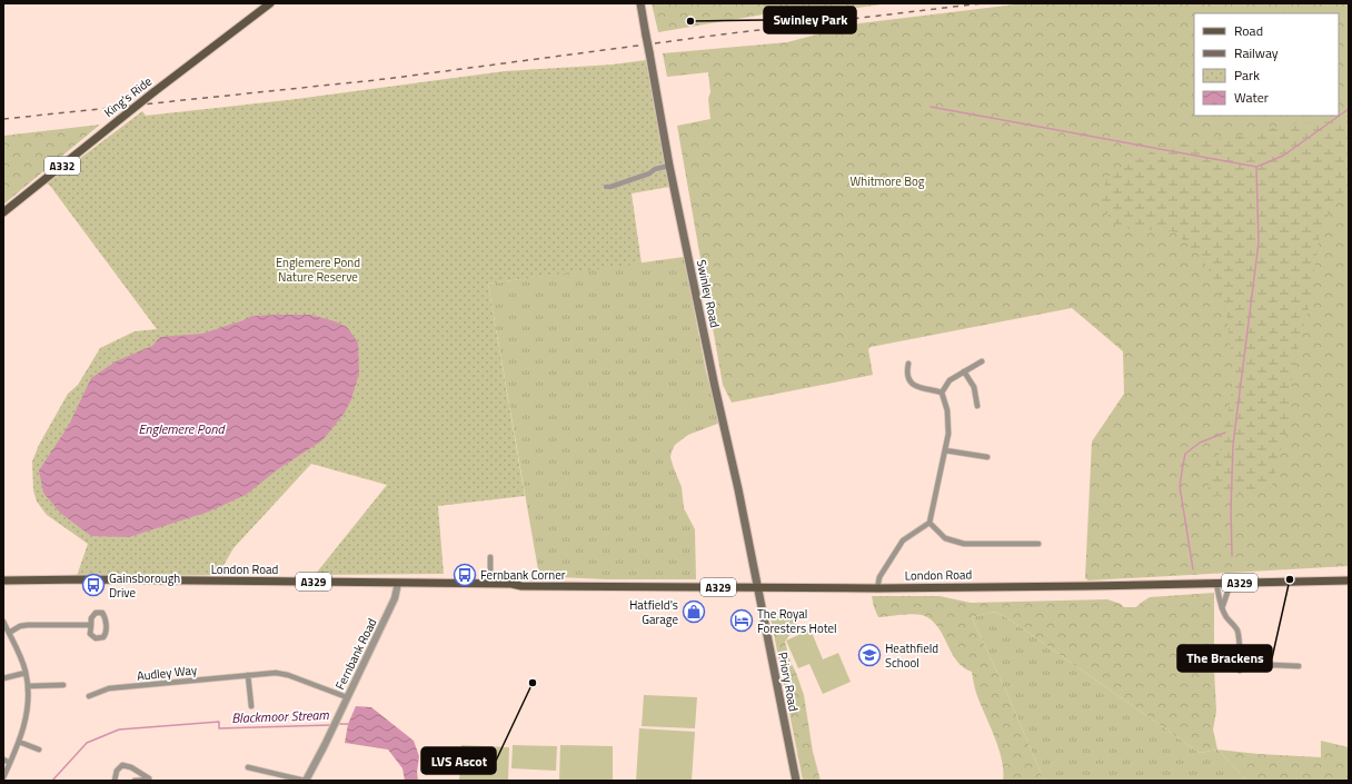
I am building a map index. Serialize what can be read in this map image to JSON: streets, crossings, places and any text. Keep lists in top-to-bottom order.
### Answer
{
  "streets": {
    "main road": [
      "King's Ride",
      "A332",
      "Swinley Road",
      "London Road",
      "A329",
      "Priory Road"
    ],
    "street": ["Fernbank Road", "Audley Way"]
  },
  "crossings": [
    ["Swinley Road", "London Road"],
    ["Swinley Road", "Priory Road"],
    ["London Road", "Fernbank Road"],
    ["London Road", "Priory Road"],
    ["Fernbank Road", "Audley Way"]
  ],
  "water": ["Englemere Pond", "Blackmoor Stream"],
  "parks": ["Whitmore Bog", "Englemere Pond Nature Reserve"],
  "places": {
    "other": ["Swinley Park", "The Brackens", "LVS Ascot"],
    "bus stop": ["Fernbank Corner", "Gainsborough Drive"],
    "shop": ["Hatfield's Garage"],
    "hotel": ["The Royal Foresters Hotel"],
    "school or university": ["Heathfield School"]
  },
  "legend": [
    "Road",
    "Railway",
    "Park",
    "Water"
  ]
}
